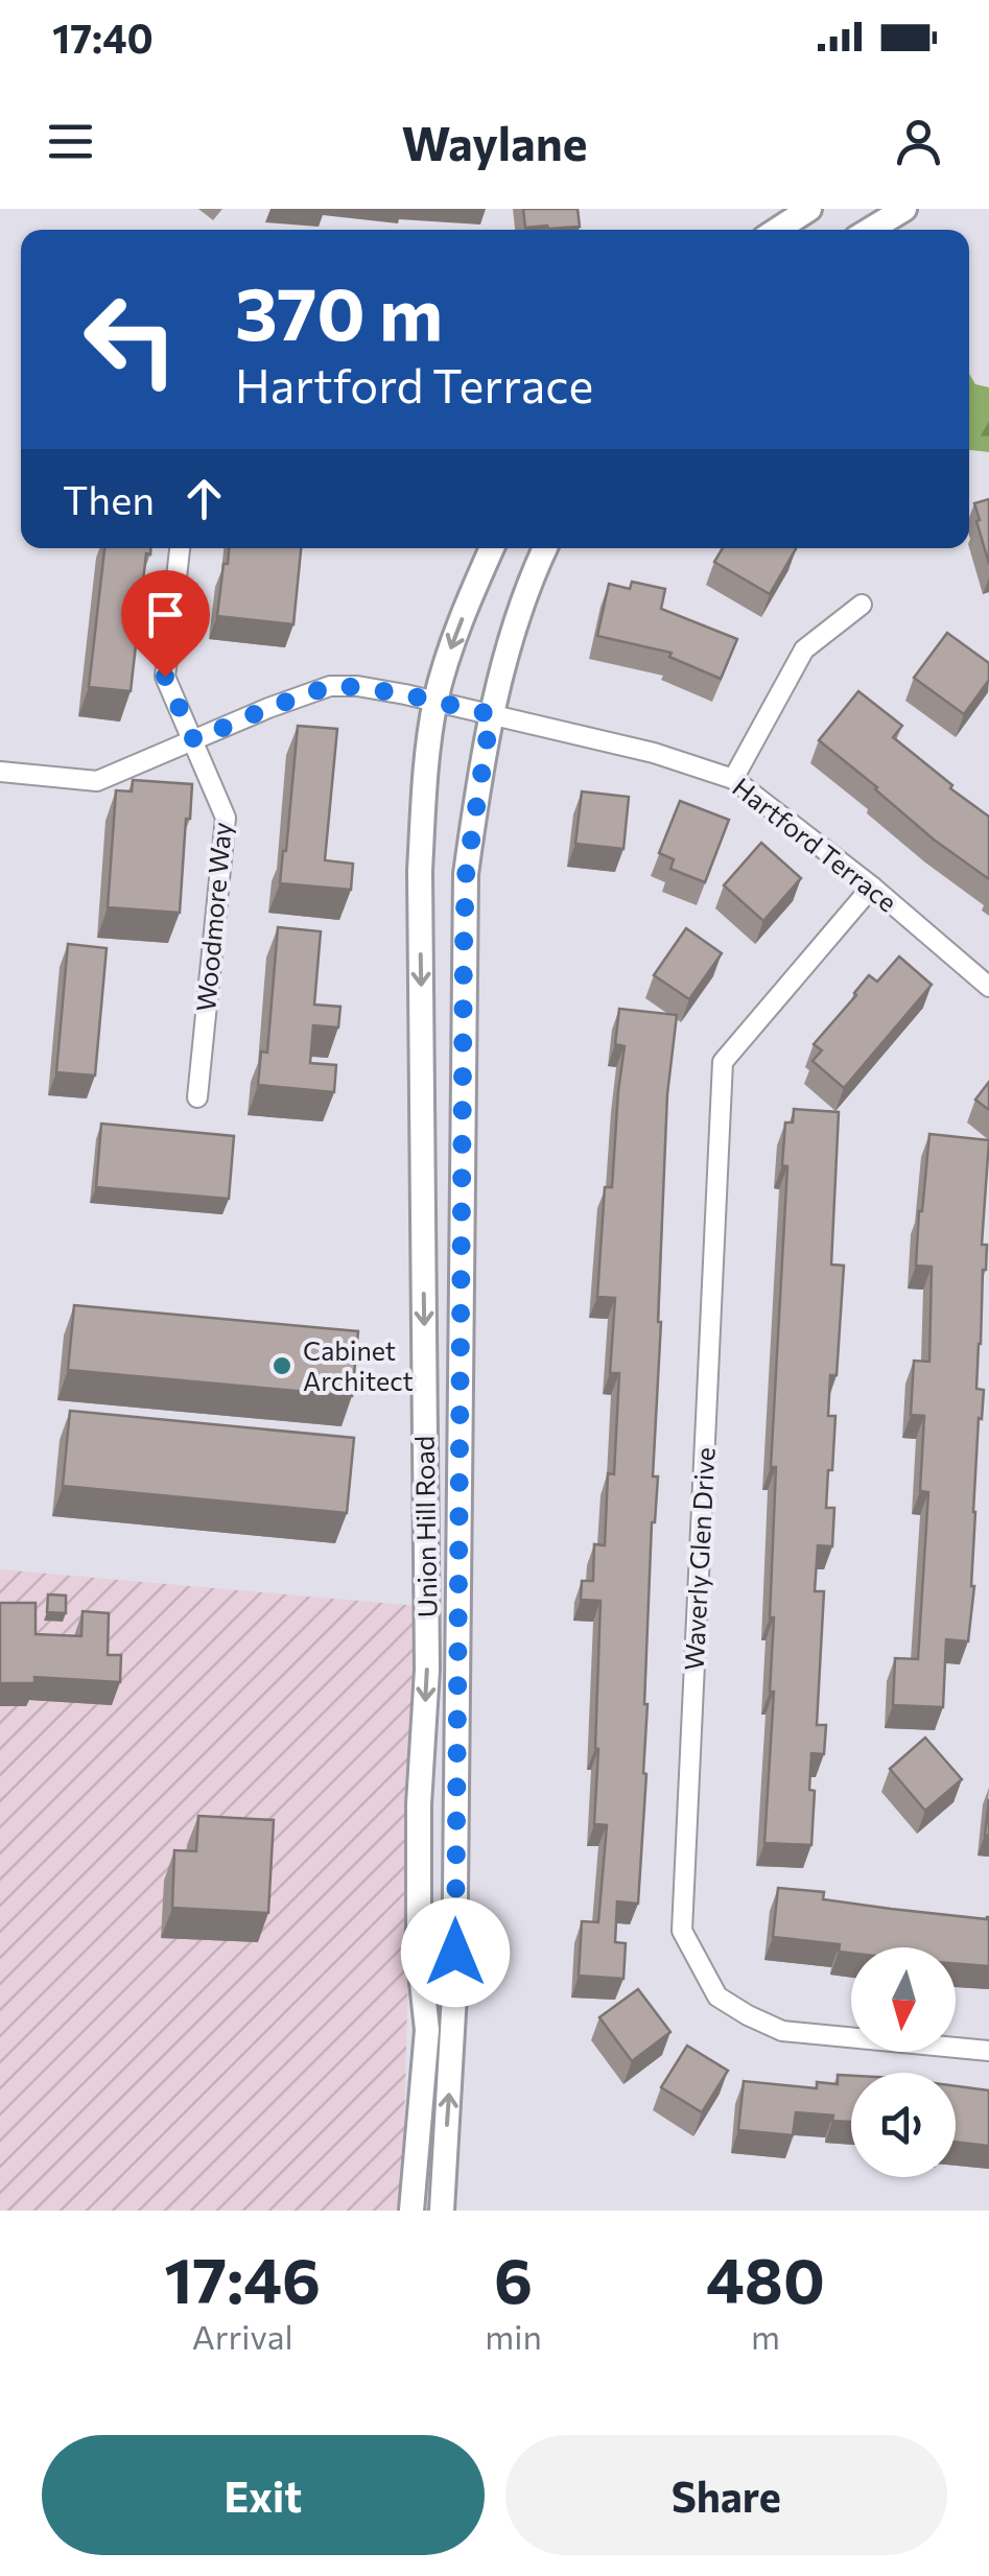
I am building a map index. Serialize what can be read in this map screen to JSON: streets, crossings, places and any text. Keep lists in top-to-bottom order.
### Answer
{
  "streets": {
    "street": [
      "Hartford Terrace",
      "Woodmore Way",
      "Union Hill Road",
      "Waverly Glen Drive"
    ]
  },
  "crossings": [
    ["Hartford Terrace", "Woodmore Way"],
    ["Hartford Terrace", "Union Hill Road"],
    ["Hartford Terrace", "Waverly Glen Drive"]
  ],
  "places": ["Cabinet Architect"],
  "north": "bottom",
  "page": {
    "status": "17:40",
    "header": "Waylane",
    "turn": ["370 m", "Hartford Terrace"],
    "then": "Then",
    "eta": [
      "17:46",
      "Arrival",
      "6",
      "min",
      "480",
      "m"
    ],
    "buttons": ["Exit", "Share"]
  }
}
